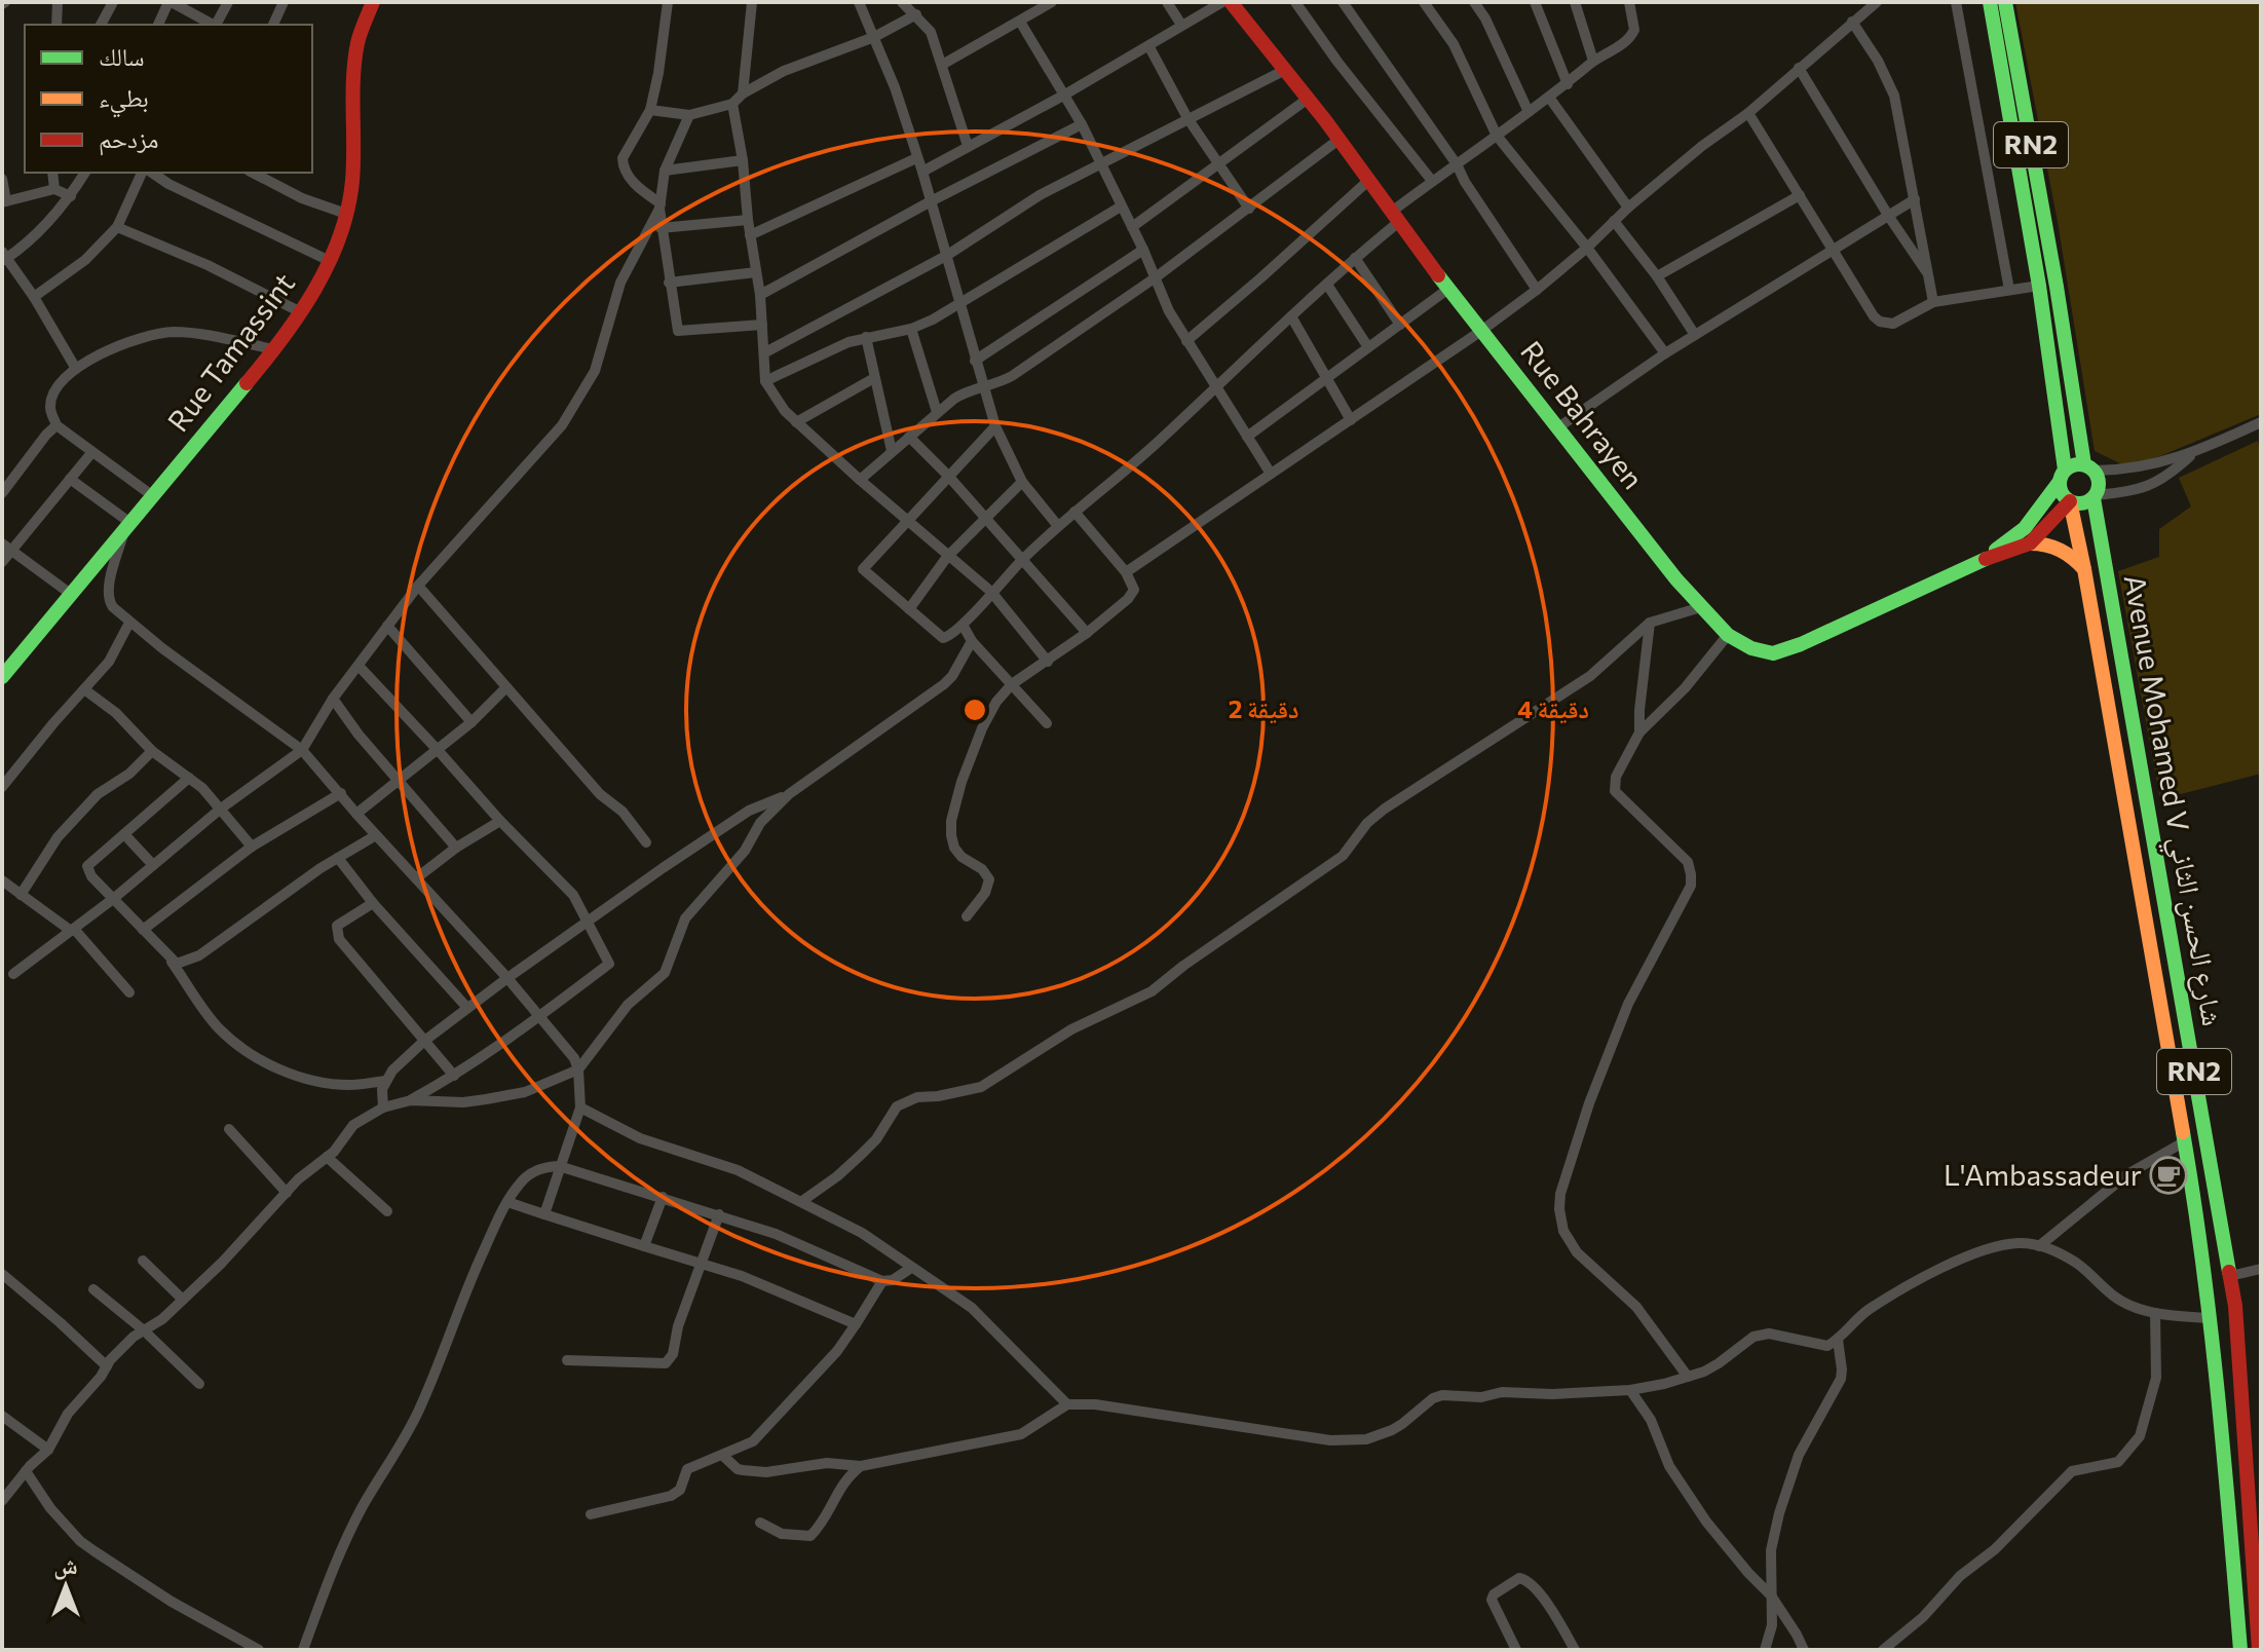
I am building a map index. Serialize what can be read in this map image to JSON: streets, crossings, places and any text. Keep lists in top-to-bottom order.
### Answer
{
  "streets": {
    "main road": [
      "RN2",
      "Rue Tamassint",
      "Rue Bahrayen",
      "Avenue Mohamed V شارع الحسن الثاني"
    ]
  },
  "crossings": [
    ["RN2", "Rue Bahrayen"],
    ["RN2", "Avenue Mohamed V شارع الحسن الثاني"],
    ["Rue Bahrayen", "Avenue Mohamed V شارع الحسن الثاني"]
  ],
  "places": {
    "cafe": ["L'Ambassadeur"]
  },
  "legend": ["سالك", "بطيء", "مزدحم"],
  "north": "top",
  "rings": ["2 دقيقة", "4 دقيقة"]
}
